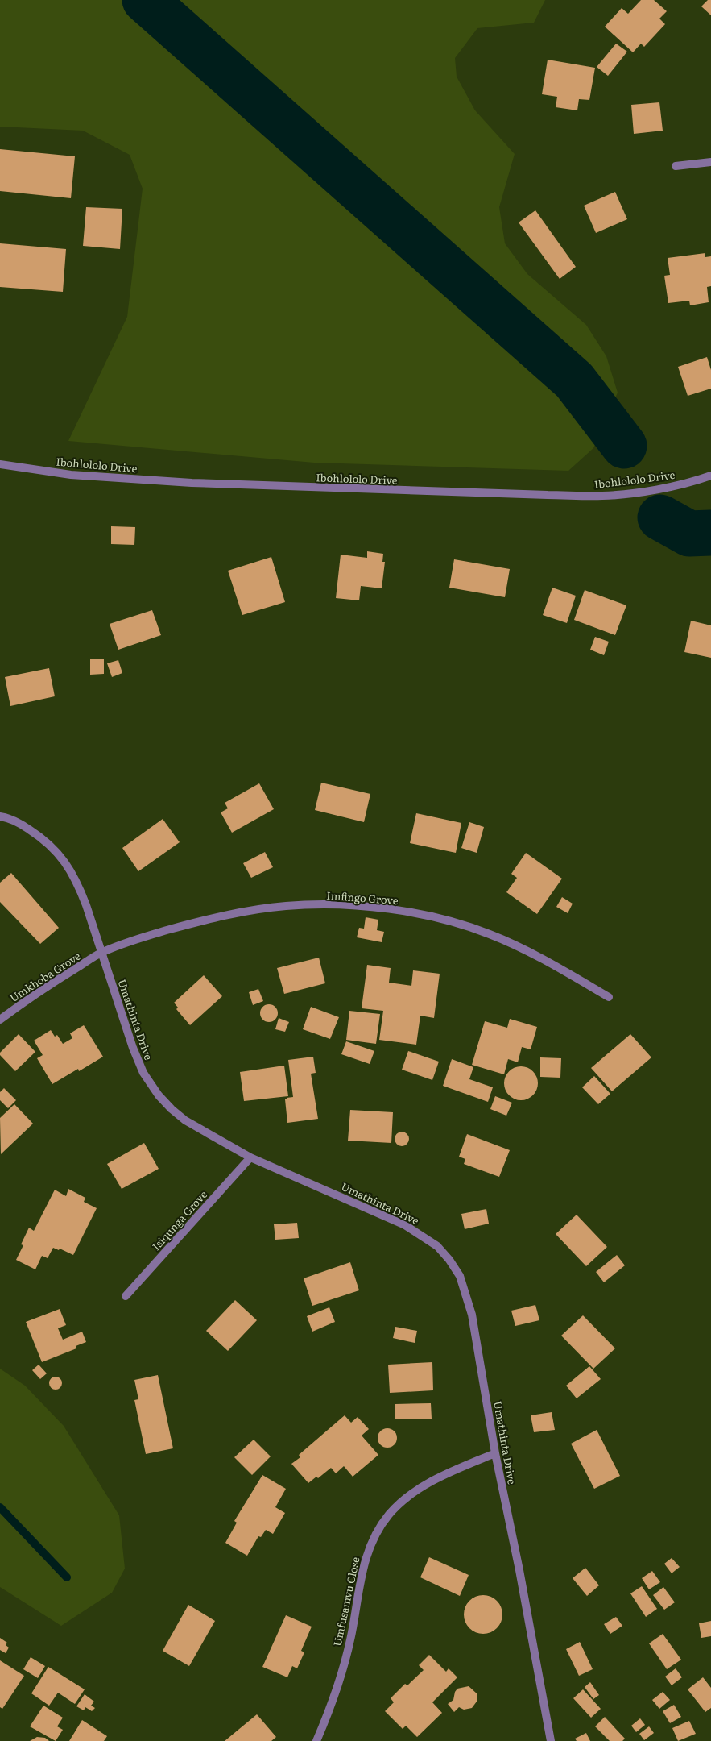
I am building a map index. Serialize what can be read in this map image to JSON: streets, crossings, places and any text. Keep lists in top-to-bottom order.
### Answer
{
  "streets": {
    "street": [
      "Ibohlololo Drive",
      "Imfingo Grove",
      "Umkhoba Grove",
      "Umathinta Drive",
      "Isiqunga Grove",
      "Umfusamvu Close"
    ]
  },
  "crossings": [
    ["Imfingo Grove", "Umkhoba Grove"],
    ["Imfingo Grove", "Umathinta Drive"],
    ["Umkhoba Grove", "Umathinta Drive"],
    ["Umathinta Drive", "Isiqunga Grove"],
    ["Umathinta Drive", "Umfusamvu Close"]
  ]
}
